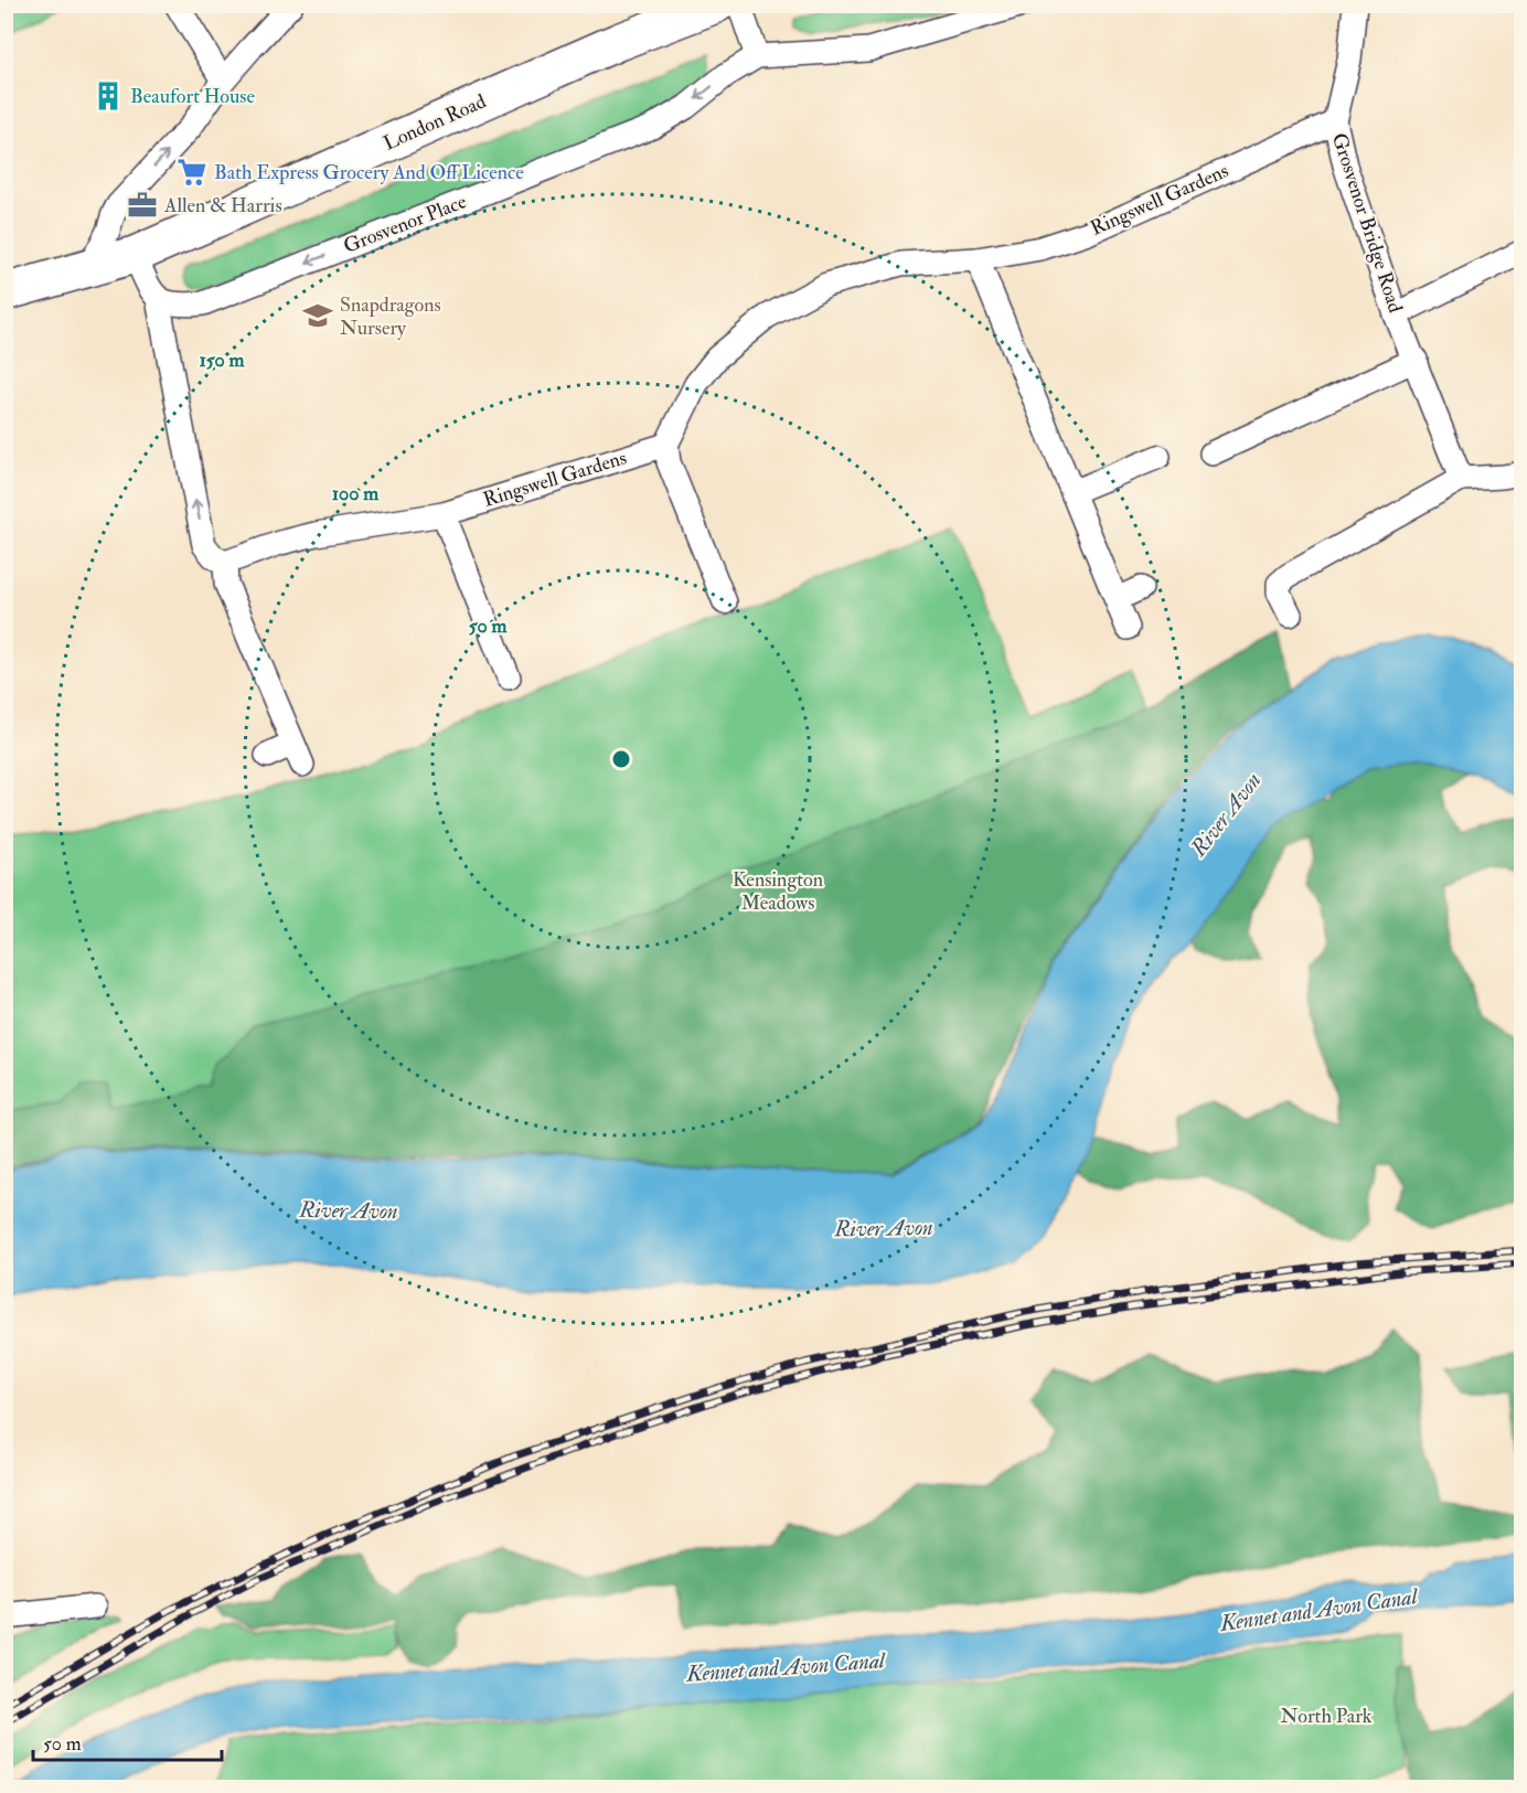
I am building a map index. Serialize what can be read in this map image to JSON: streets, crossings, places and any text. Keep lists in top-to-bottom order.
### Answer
{
  "streets": {
    "highway": ["London Road"],
    "street": ["Ringswell Gardens", "Grosvenor Bridge Road", "Grosvenor Place"]
  },
  "crossings": [
    ["Ringswell Gardens", "Grosvenor Bridge Road"]
  ],
  "one_way": ["Grosvenor Place"],
  "water": ["River Avon", "Kennet and Avon Canal"],
  "parks": ["Kensington Meadows", "North Park"],
  "places": {
    "building": ["Beaufort House"],
    "supermarket": ["Bath Express Grocery And Off Licence"],
    "office": ["Allen & Harris"],
    "school or university": ["Snapdragons Nursery"]
  },
  "scale_bar": "50 m",
  "rings": ["150 m", "100 m", "50 m"]
}
